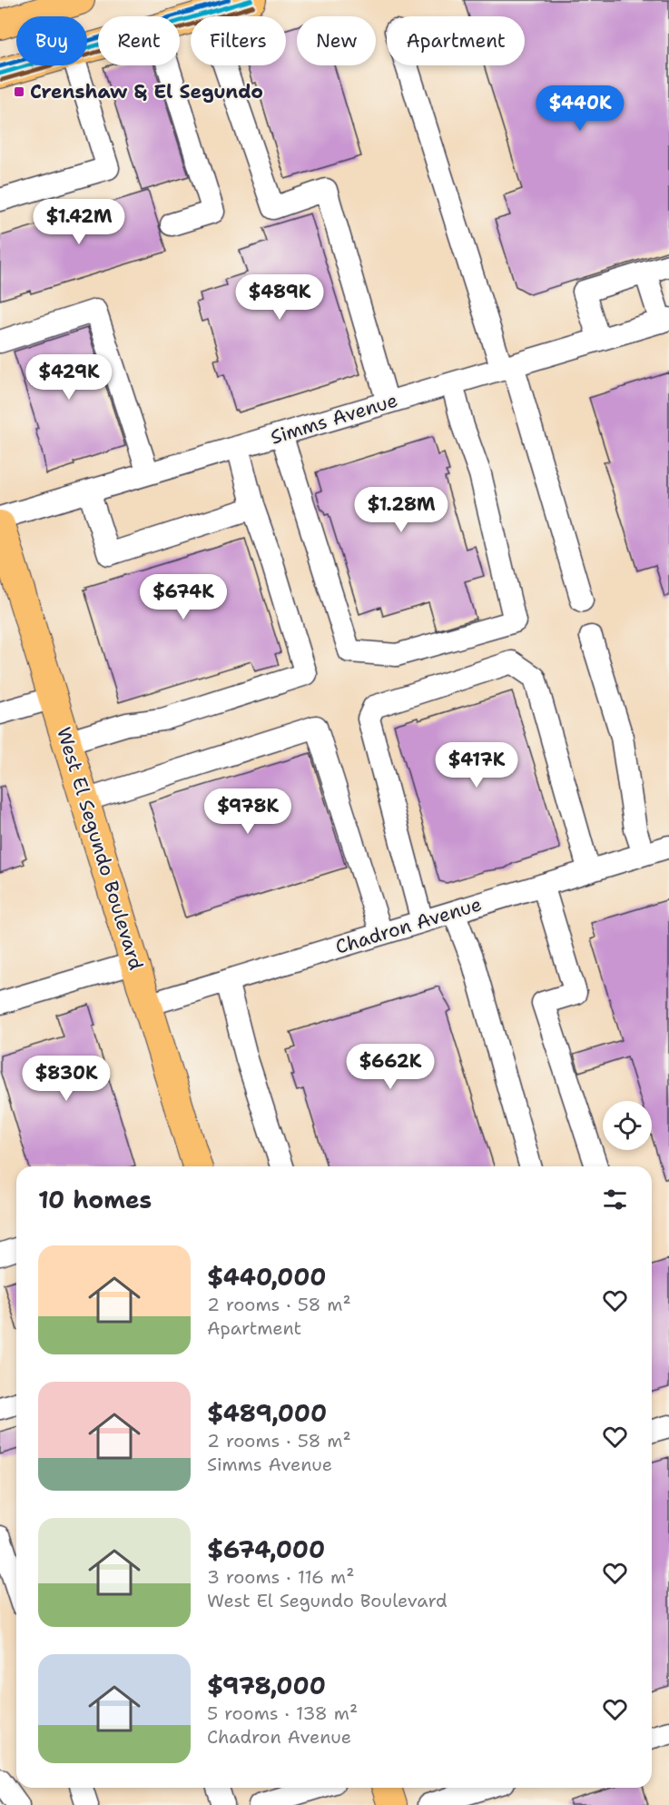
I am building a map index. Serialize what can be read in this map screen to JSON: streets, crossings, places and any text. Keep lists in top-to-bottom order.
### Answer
{
  "streets": {
    "main road": ["West El Segundo Boulevard"],
    "street": ["Simms Avenue", "Chadron Avenue"]
  },
  "crossings": [
    ["West El Segundo Boulevard", "Chadron Avenue"]
  ],
  "places": {
    "transit": ["Crenshaw & El Segundo"]
  },
  "lines": ["transit line 10"],
  "page": {
    "chip": [
      "Buy",
      "Rent",
      "Filters",
      "New",
      "Apartment"
    ],
    "price": [
      "$440K",
      "$1.42M",
      "$489K",
      "$429K",
      "$1.28M",
      "$674K",
      "$417K",
      "$978K",
      "$662K",
      "$830K"
    ],
    "heading": "10 homes",
    "list": [
      {
        "name": "$440,000",
        "note": "2 rooms · 58 m² · Apartment"
      },
      {
        "name": "$489,000",
        "note": "2 rooms · 58 m² · Simms Avenue"
      },
      {
        "name": "$674,000",
        "note": "3 rooms · 116 m² · West El Segundo Boulevard"
      },
      {
        "name": "$978,000",
        "note": "5 rooms · 138 m² · Chadron Avenue"
      }
    ]
  }
}
